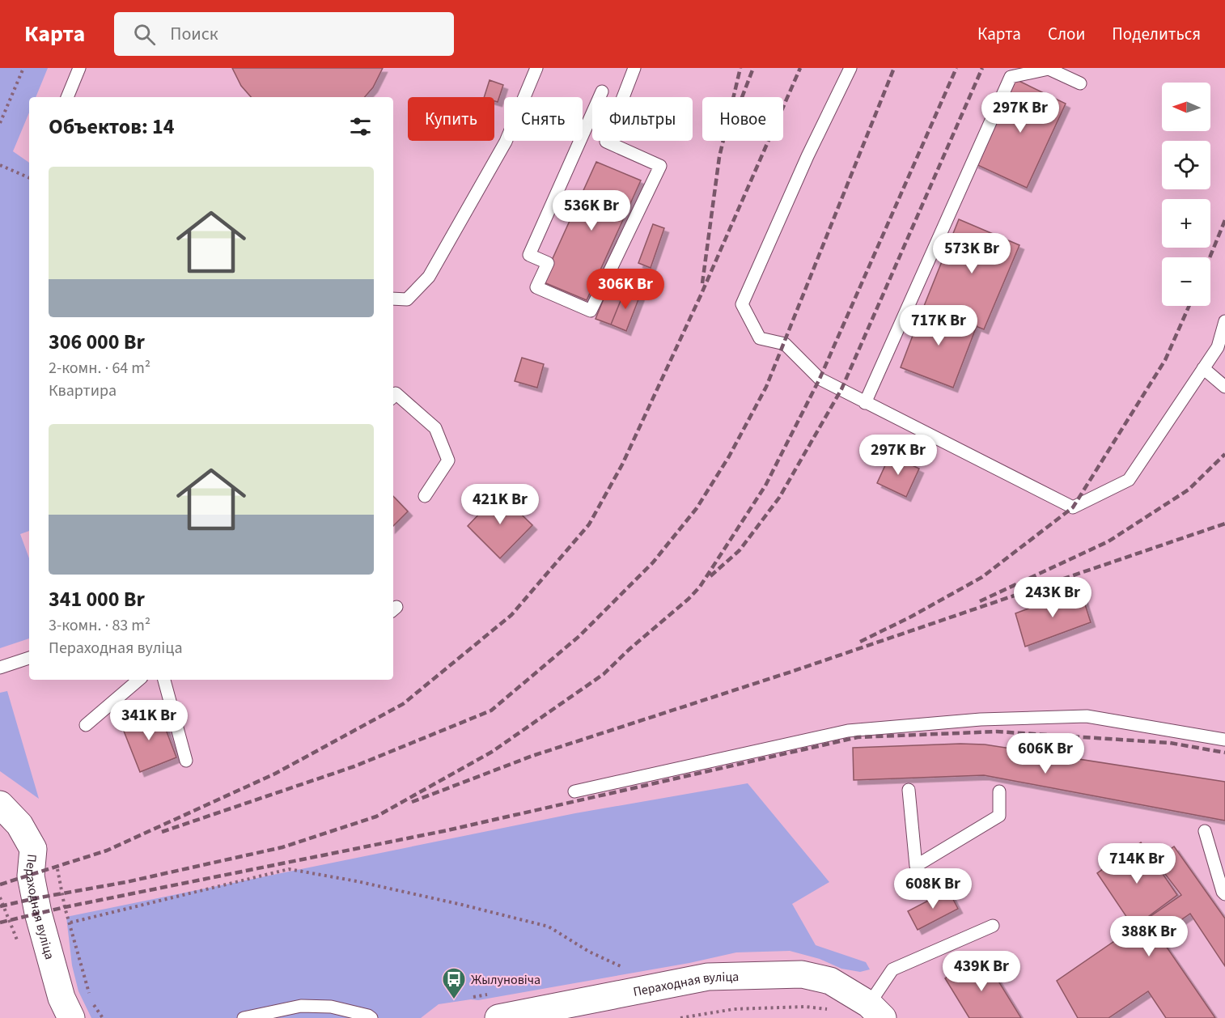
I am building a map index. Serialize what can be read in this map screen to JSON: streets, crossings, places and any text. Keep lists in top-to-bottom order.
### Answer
{
  "streets": {
    "street": ["Пераходная вуліца"]
  },
  "places": {
    "bus stop": ["Жылуновіча"]
  },
  "north": "left",
  "page": {
    "header": "Карта",
    "search": "Поиск",
    "nav": ["Карта", "Слои", "Поделиться"],
    "map_buttons": ["+", "−"],
    "price": [
      "297K Br",
      "536K Br",
      "573K Br",
      "306K Br",
      "717K Br",
      "297K Br",
      "421K Br",
      "243K Br",
      "341K Br",
      "606K Br",
      "714K Br",
      "608K Br",
      "388K Br",
      "439K Br"
    ],
    "chip": [
      "Купить",
      "Снять",
      "Фильтры",
      "Новое"
    ],
    "heading": "Объектов: 14",
    "list": [
      {
        "name": "306 000 Br",
        "note": "2-комн. · 64 m² · Квартира"
      },
      {
        "name": "341 000 Br",
        "note": "3-комн. · 83 m² · Пераходная вуліца"
      }
    ]
  }
}
